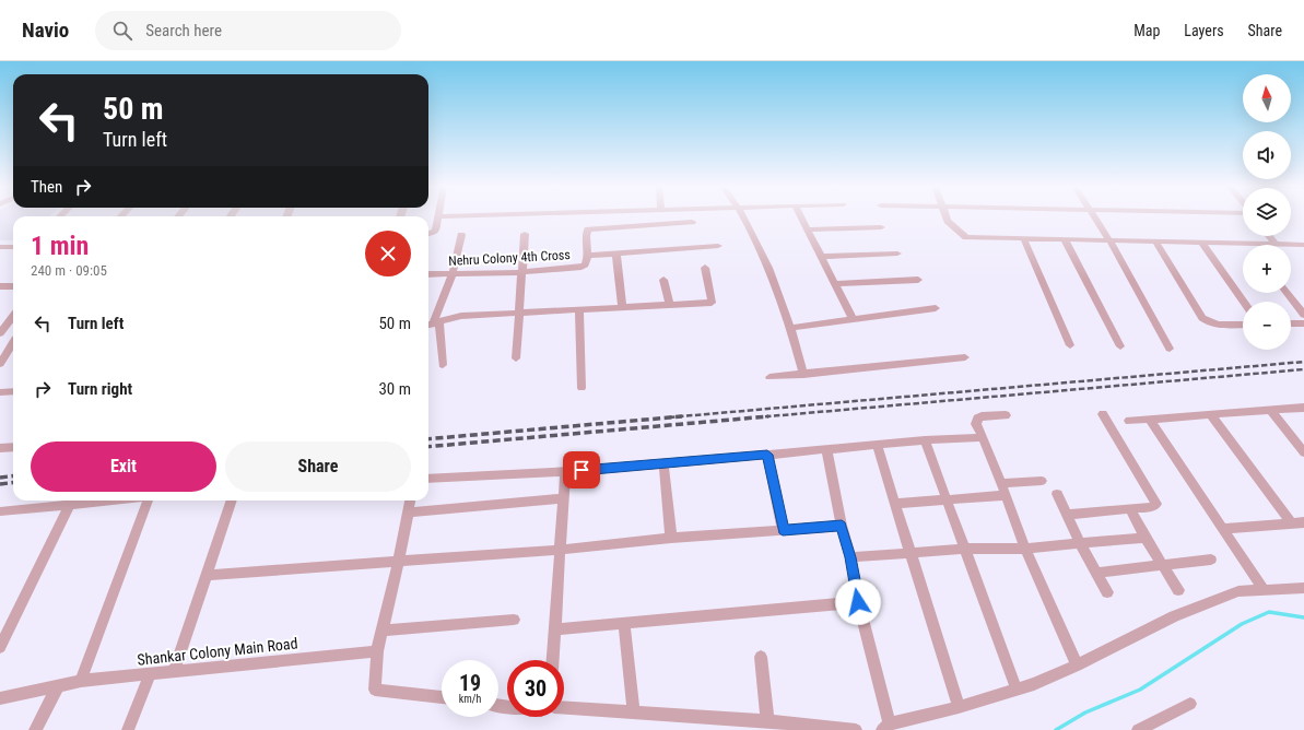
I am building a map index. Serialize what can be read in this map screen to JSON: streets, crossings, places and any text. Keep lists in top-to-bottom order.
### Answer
{
  "streets": {
    "street": ["Nehru Colony 4th Cross", "Shankar Colony Main Road"]
  },
  "north": "top",
  "page": {
    "header": "Navio",
    "search": "Search here",
    "nav": ["Map", "Layers", "Share"],
    "map_buttons": ["+", "−"],
    "turn": ["50 m", "Turn left"],
    "then": "Then",
    "heading": ["1 min", "240 m · 09:05"],
    "list": [
      {
        "name": "Turn left",
        "value": "50 m"
      },
      {
        "name": "Turn right",
        "value": "30 m"
      }
    ],
    "buttons": ["Exit", "Share"],
    "speed": "19 km/h",
    "limit": "30"
  }
}
